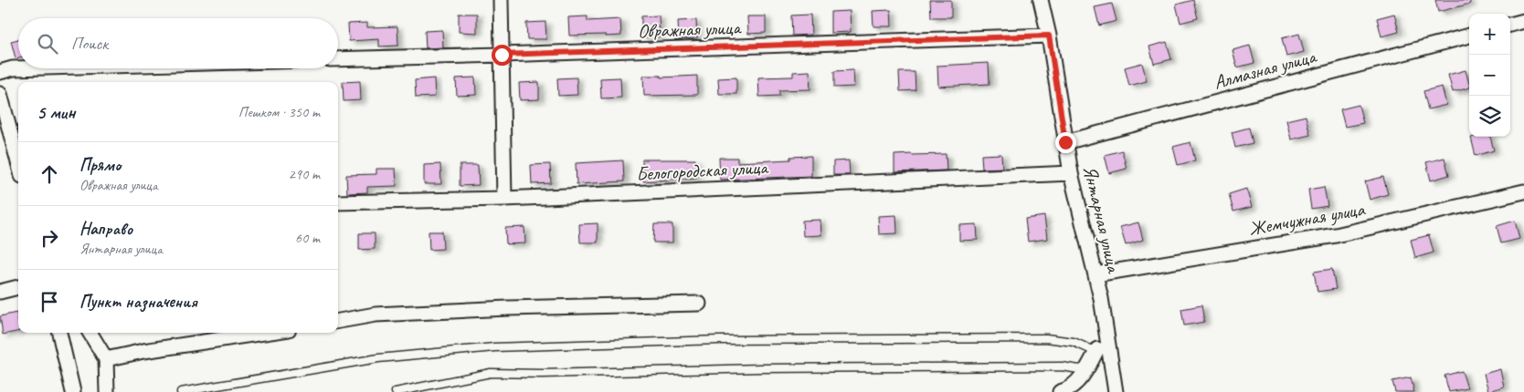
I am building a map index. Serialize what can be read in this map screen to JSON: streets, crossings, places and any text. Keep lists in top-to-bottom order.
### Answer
{
  "streets": {
    "street": [
      "Овражная улица",
      "Алмазная улица",
      "Белогородская улица",
      "Янтарная улица",
      "Жемчужная улица"
    ]
  },
  "crossings": [
    ["Овражная улица", "Янтарная улица"],
    ["Алмазная улица", "Янтарная улица"],
    ["Белогородская улица", "Янтарная улица"],
    ["Янтарная улица", "Жемчужная улица"]
  ],
  "page": {
    "map_buttons": ["+", "−"],
    "search": "Поиск",
    "heading": ["5 мин", "Пешком · 350 m"],
    "list": [
      ["Прямо", "Овражная улица", "290 m"],
      ["Направо", "Янтарная улица", "60 m"],
      "Пункт назначения"
    ]
  }
}
